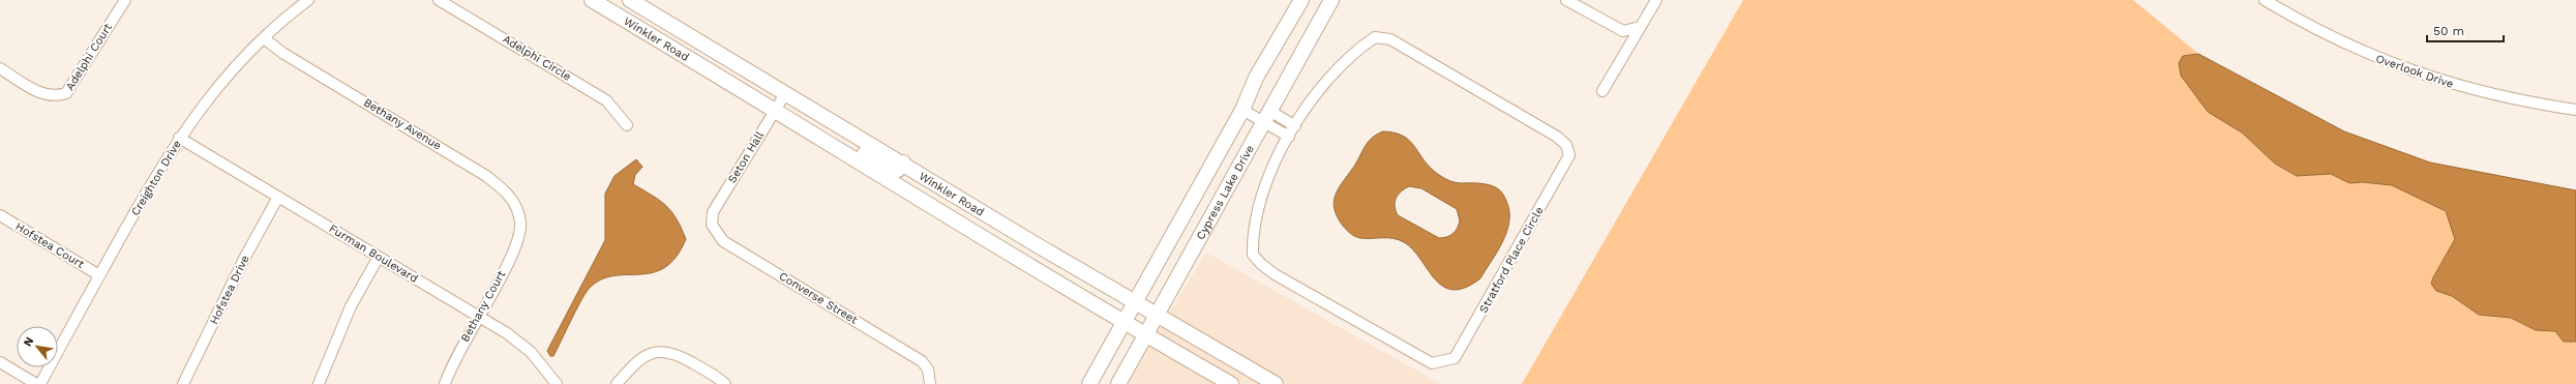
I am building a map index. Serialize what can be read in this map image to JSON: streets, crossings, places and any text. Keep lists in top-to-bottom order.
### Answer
{
  "streets": {
    "street": [
      "Winkler Road",
      "Adelphi Court",
      "Adelphi Circle",
      "Overlook Drive",
      "Bethany Avenue",
      "Seton Hall",
      "Creighton Drive",
      "Cypress Lake Drive",
      "Hofstea Court",
      "Furman Boulevard",
      "Stratford Place Circle",
      "Hofstea Drive",
      "Converse Street",
      "Bethany Court"
    ]
  },
  "crossings": [
    ["Winkler Road", "Seton Hall"],
    ["Winkler Road", "Cypress Lake Drive"],
    ["Bethany Avenue", "Creighton Drive"],
    ["Bethany Avenue", "Bethany Court"],
    ["Seton Hall", "Converse Street"],
    ["Creighton Drive", "Hofstea Court"],
    ["Creighton Drive", "Furman Boulevard"],
    ["Furman Boulevard", "Hofstea Drive"],
    ["Furman Boulevard", "Bethany Court"]
  ],
  "scale_bar": "50 m",
  "north": "top left"
}
